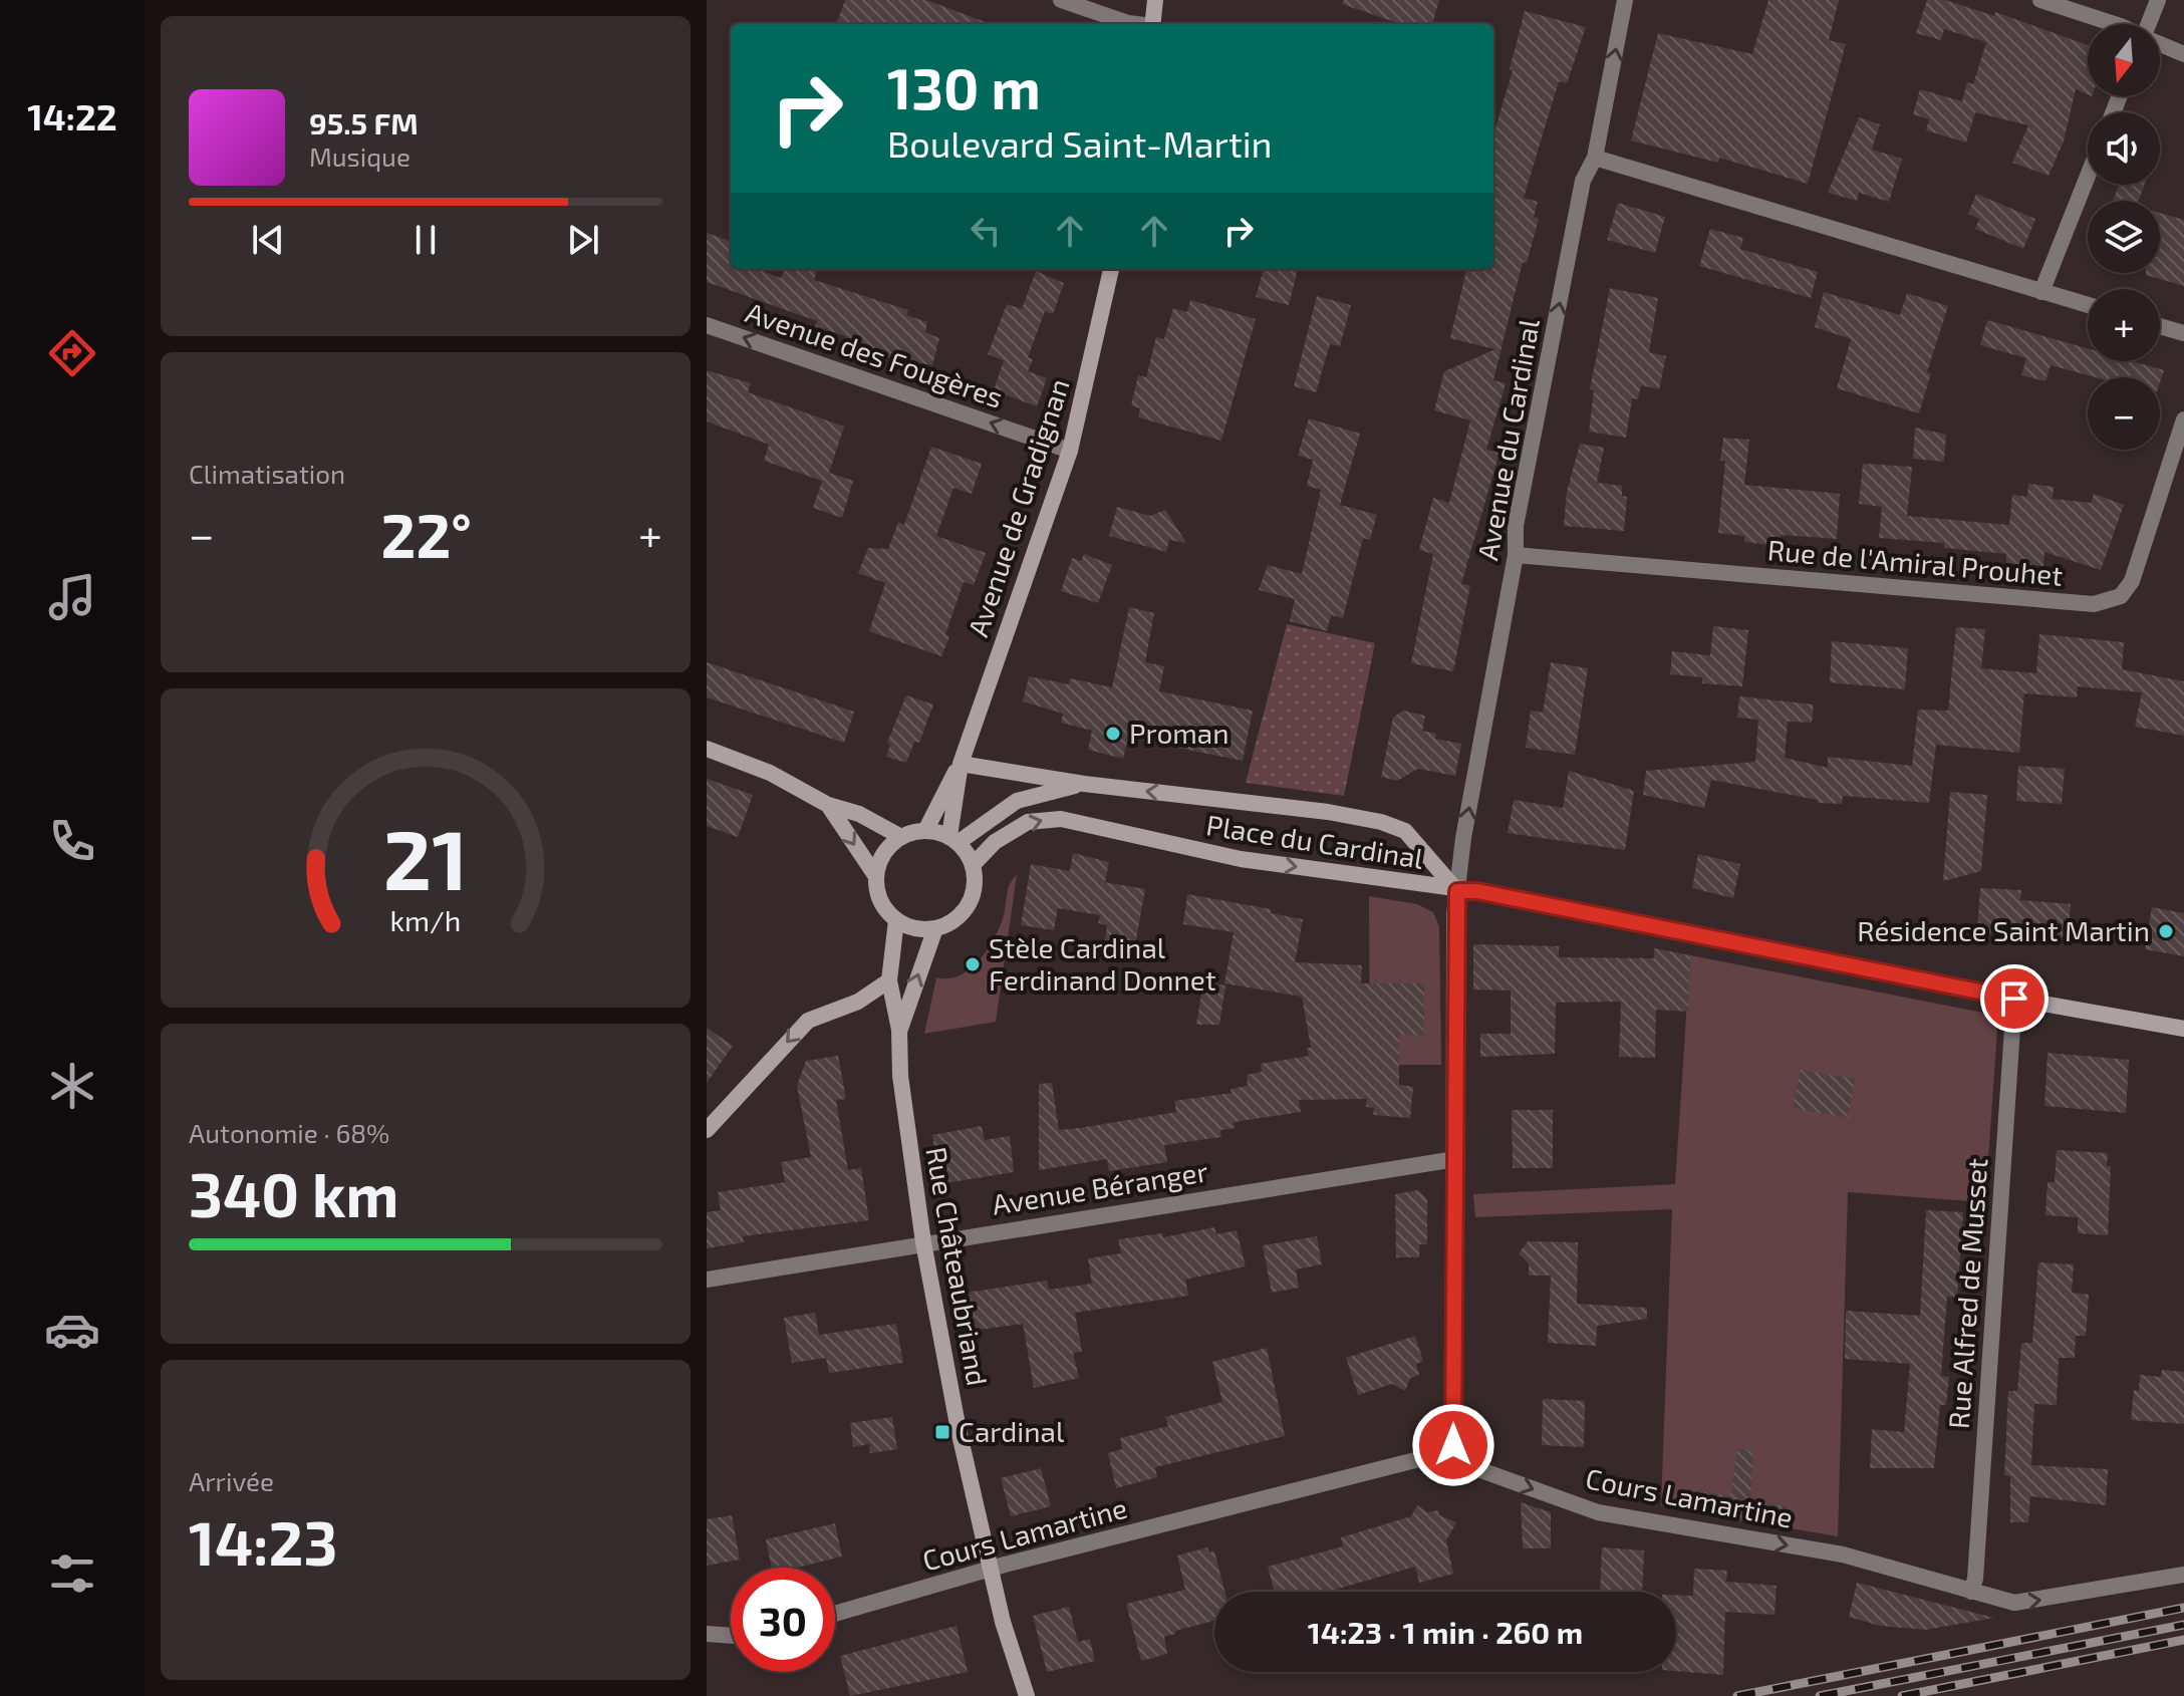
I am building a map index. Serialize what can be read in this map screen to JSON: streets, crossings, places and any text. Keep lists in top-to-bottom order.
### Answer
{
  "streets": {
    "street": [
      "Avenue des Fougères",
      "Avenue du Cardinal",
      "Avenue de Gradignan",
      "Rue de l'Amiral Prouhet",
      "Place du Cardinal",
      "Avenue Béranger",
      "Rue Châteaubriand",
      "Rue Alfred de Musset",
      "Cours Lamartine"
    ]
  },
  "crossings": [
    ["Avenue des Fougères", "Avenue de Gradignan"],
    ["Avenue du Cardinal", "Rue de l'Amiral Prouhet"],
    ["Avenue du Cardinal", "Place du Cardinal"],
    ["Avenue du Cardinal", "Avenue Béranger"],
    ["Avenue du Cardinal", "Cours Lamartine"],
    ["Avenue de Gradignan", "Place du Cardinal"],
    ["Avenue de Gradignan", "Rue Châteaubriand"],
    ["Place du Cardinal", "Rue Châteaubriand"],
    ["Avenue Béranger", "Rue Châteaubriand"],
    ["Rue Châteaubriand", "Cours Lamartine"],
    ["Rue Alfred de Musset", "Cours Lamartine"]
  ],
  "one_way": ["Avenue des Fougères", "Avenue du Cardinal", "Cours Lamartine"],
  "places": {
    "other": ["Proman", "Résidence Saint Martin", "Stèle Cardinal Ferdinand Donnet"],
    "transit": ["Cardinal"]
  },
  "north": "bottom",
  "page": {
    "tabs": "14:22",
    "map_buttons": ["+", "−"],
    "turn": ["130 m", "Boulevard Saint-Martin"],
    "song": ["95.5 FM", "Musique"],
    "tile": [
      "Climatisation",
      ["Autonomie · 68%", "340 km"],
      ["Arrivée", "14:23"]
    ],
    "heat": ["−", "22°", "+"],
    "limit": "30",
    "trip": "14:23 · 1 min · 260 m",
    "gauge": ["21", "km/h"]
  }
}
